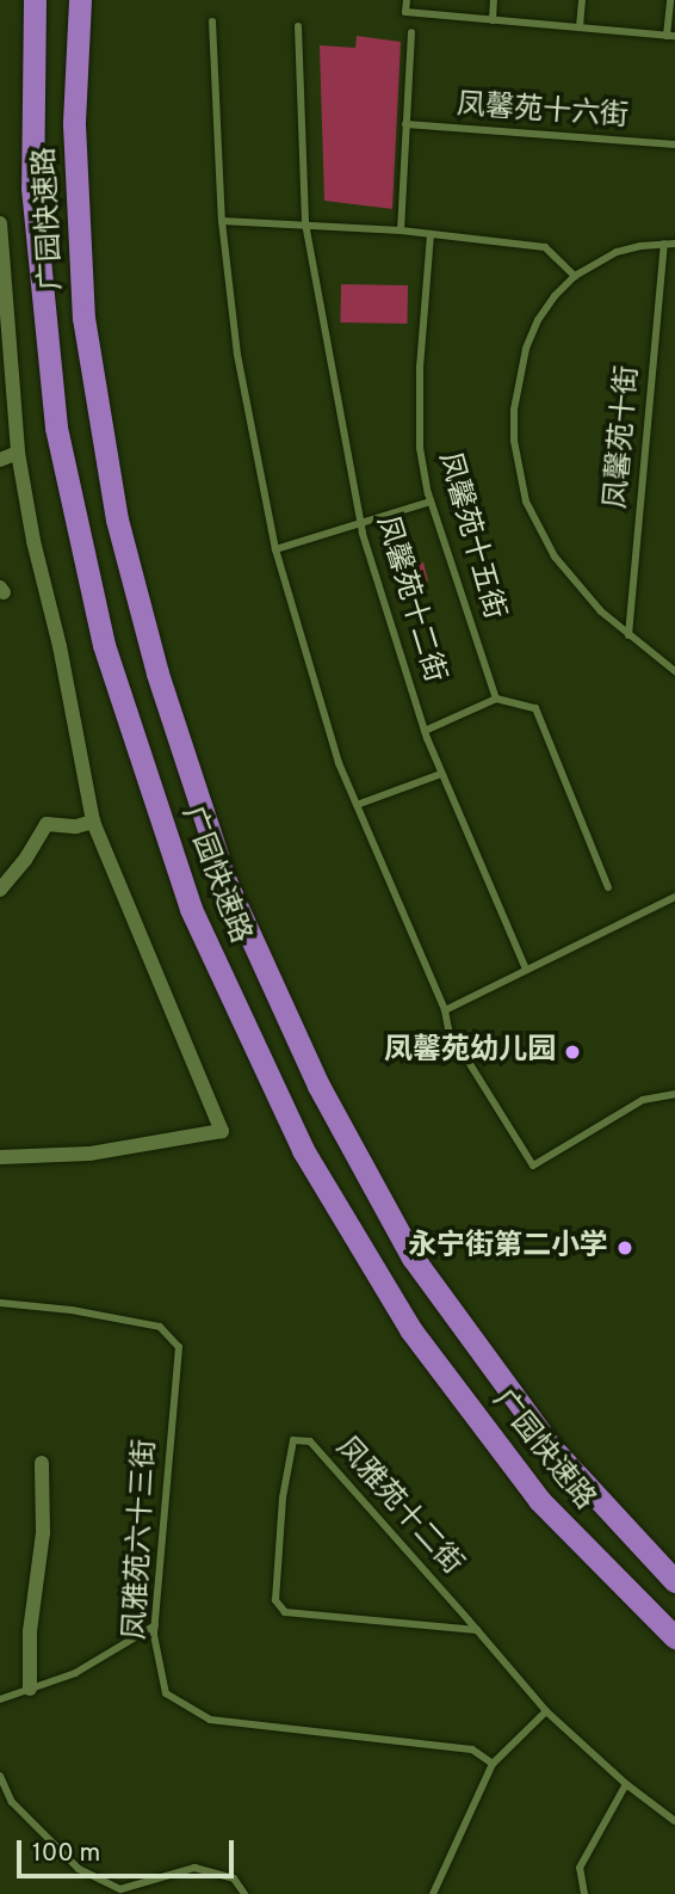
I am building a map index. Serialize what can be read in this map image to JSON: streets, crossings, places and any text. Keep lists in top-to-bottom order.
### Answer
{
  "streets": {
    "highway": ["广园快速路"],
    "lane": [
      "凤馨苑十六街",
      "凤馨苑十街",
      "凤馨苑十五街",
      "凤馨苑十二街",
      "凤雅苑十二街",
      "凤雅苑六十三街"
    ]
  },
  "places": ["凤馨苑幼儿园", "永宁街第二小学"],
  "scale_bar": "100 m"
}
